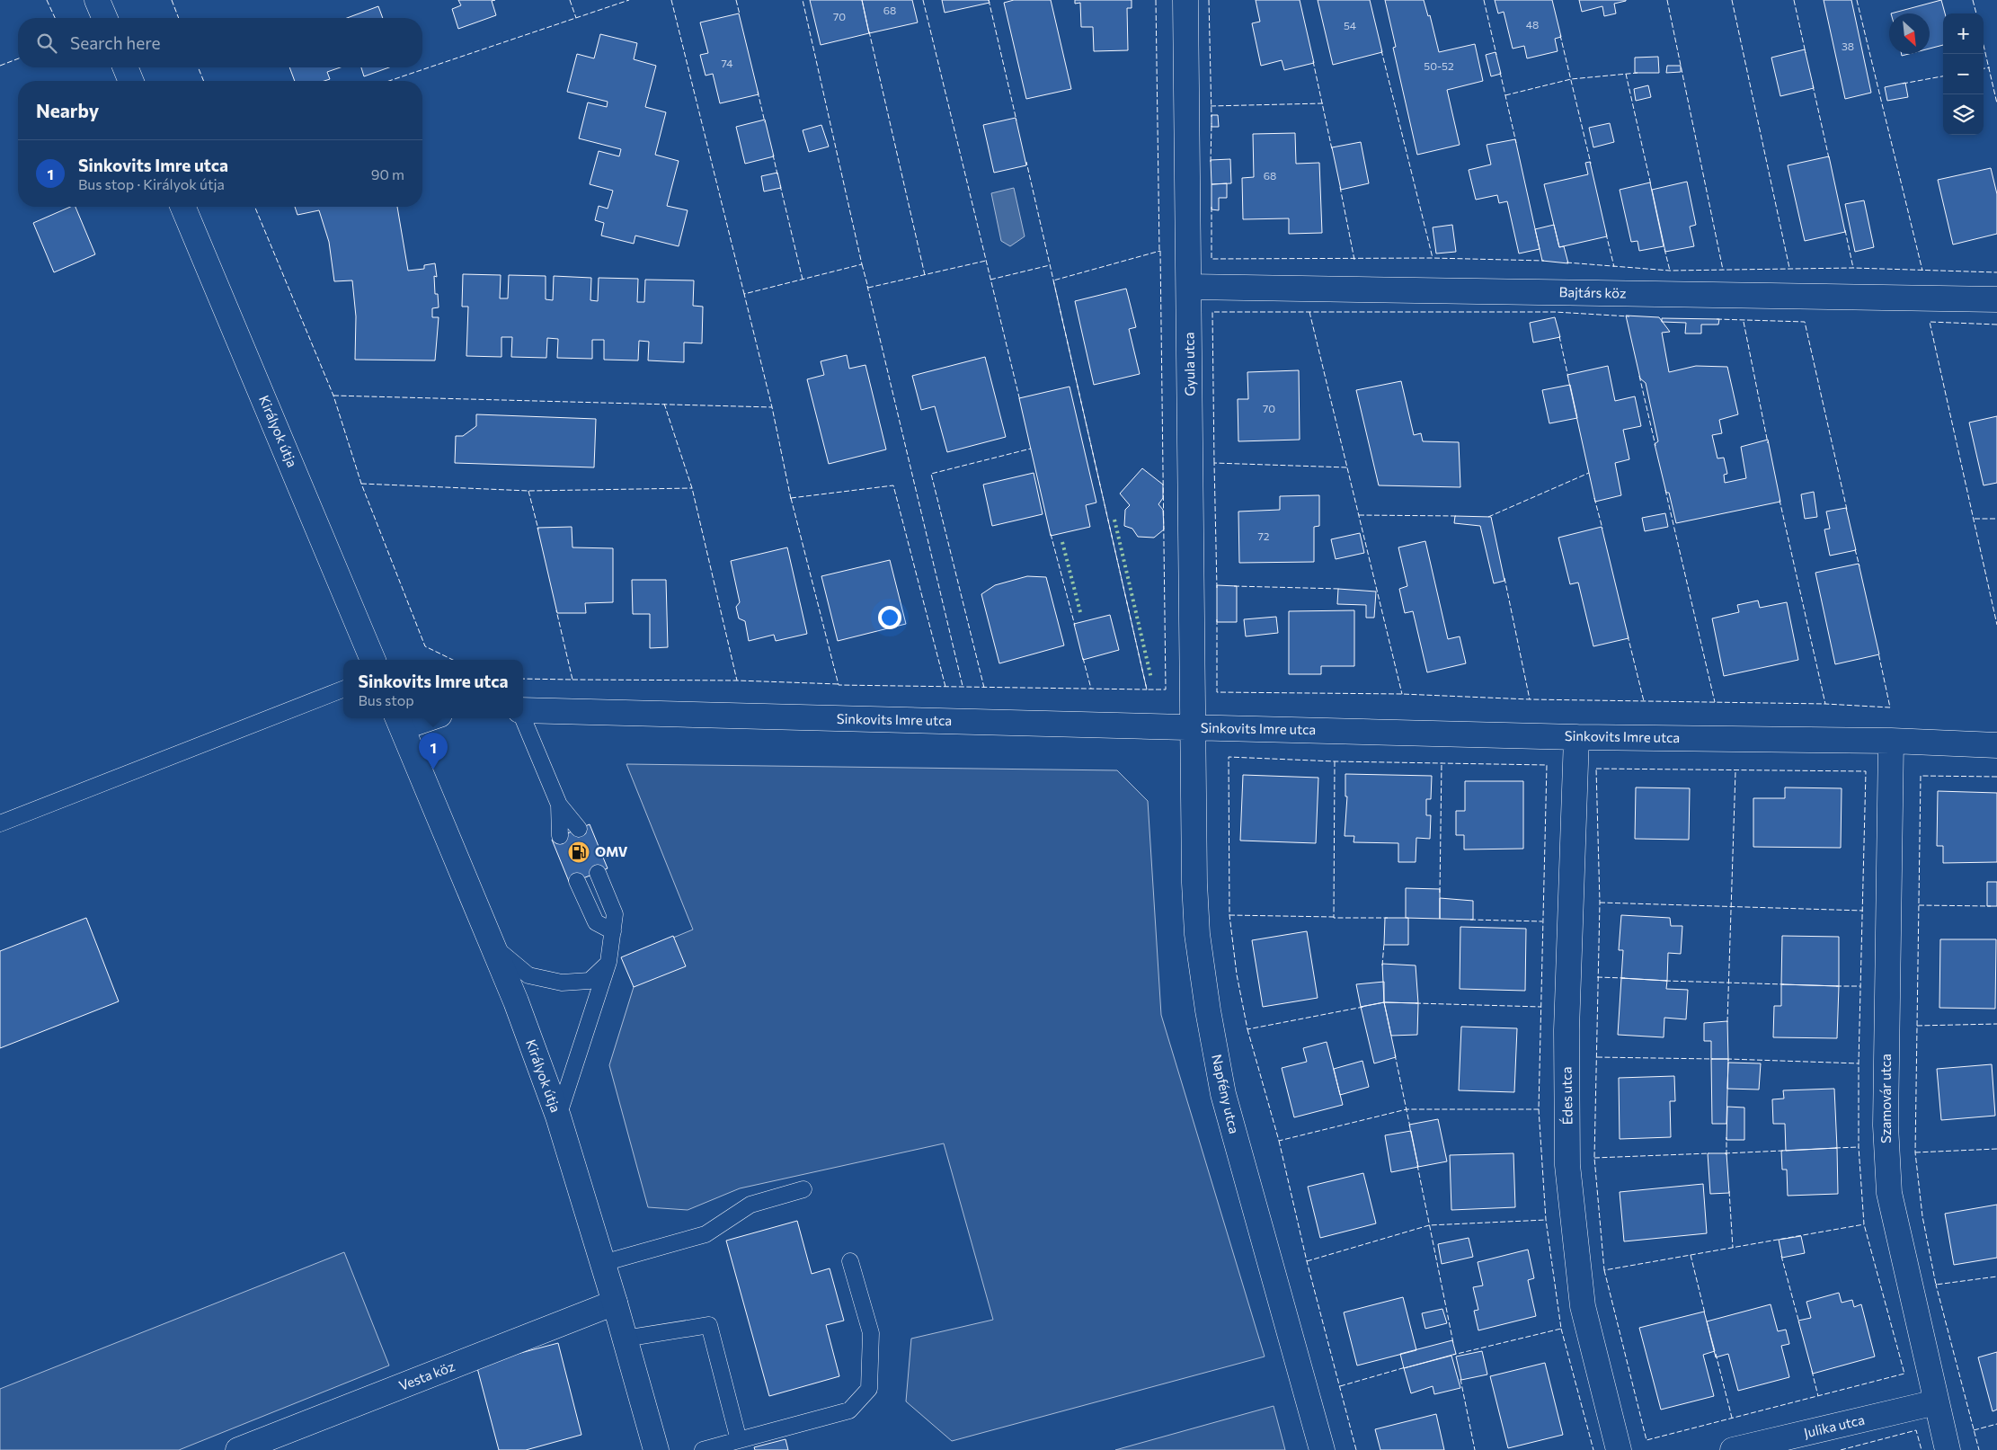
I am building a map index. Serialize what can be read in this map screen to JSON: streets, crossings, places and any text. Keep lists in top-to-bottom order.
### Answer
{
  "streets": {
    "street": [
      "Bajtárs köz",
      "Gyula utca",
      "Királyok útja",
      "Sinkovits Imre utca",
      "Napfény utca",
      "Édes utca",
      "Szamovár utca",
      "Vesta köz",
      "Julika utca"
    ]
  },
  "crossings": [
    ["Bajtárs köz", "Gyula utca"],
    ["Gyula utca", "Sinkovits Imre utca"],
    ["Gyula utca", "Napfény utca"],
    ["Királyok útja", "Vesta köz"],
    ["Sinkovits Imre utca", "Napfény utca"],
    ["Sinkovits Imre utca", "Édes utca"],
    ["Sinkovits Imre utca", "Szamovár utca"],
    ["Szamovár utca", "Julika utca"]
  ],
  "places": {
    "fuel station": ["OMV"]
  },
  "house_numbers": [
    "68",
    "70",
    "48",
    "54",
    "38",
    "74",
    "50-52",
    "68",
    "70",
    "72"
  ],
  "north": "bottom right",
  "page": {
    "map_buttons": ["+", "−"],
    "search": "Search here",
    "heading": "Nearby",
    "list": [
      {
        "mark": "1",
        "name": "Sinkovits Imre utca",
        "note": "Bus stop · Királyok útja",
        "value": "90 m"
      }
    ],
    "popup": ["Sinkovits Imre utca", "Bus stop"],
    "pins": "1"
  }
}
